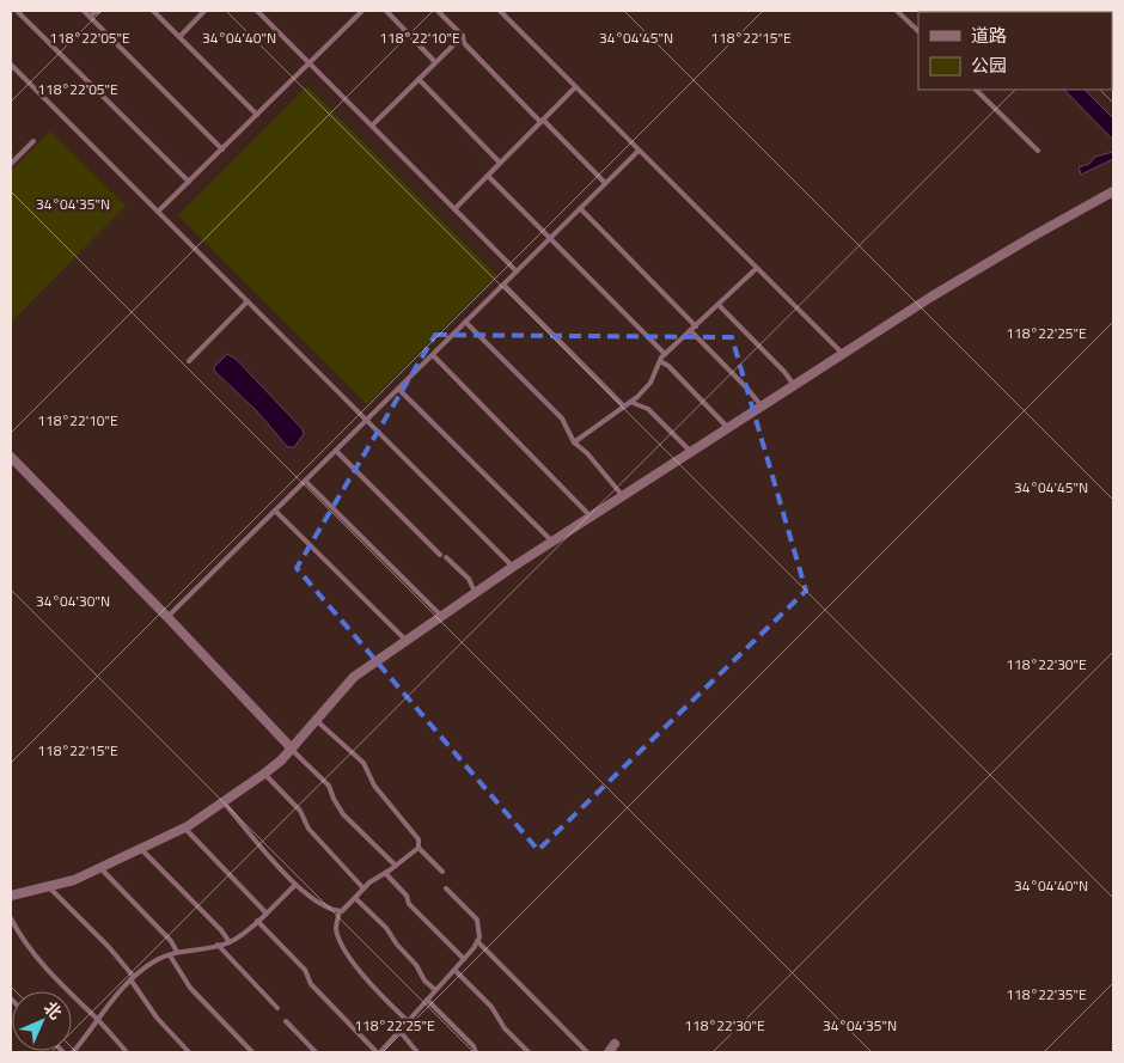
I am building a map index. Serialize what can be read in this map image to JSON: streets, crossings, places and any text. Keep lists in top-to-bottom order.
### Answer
{
  "legend": ["道路", "公园"],
  "north": "top right",
  "coordinates": [
    "118°22'05\"E",
    "34°04'40\"N",
    "118°22'10\"E",
    "34°04'45\"N",
    "118°22'15\"E",
    "34°04'35\"N",
    "118°22'25\"E",
    "34°04'30\"N",
    "118°22'30\"E",
    "118°22'35\"E"
  ]
}
